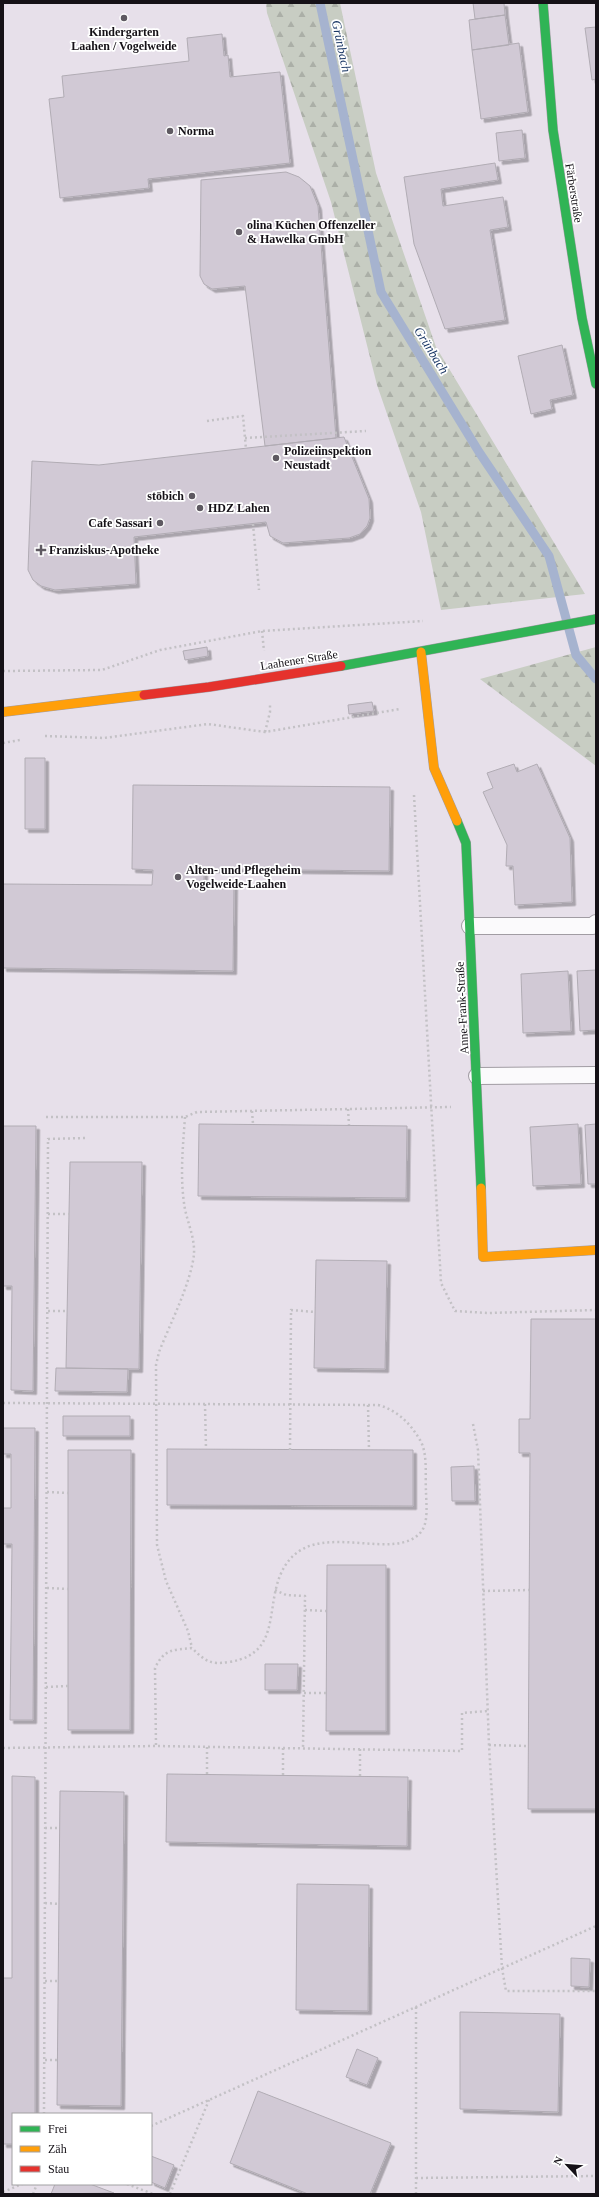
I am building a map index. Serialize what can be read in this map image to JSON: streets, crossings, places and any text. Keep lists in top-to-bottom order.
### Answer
{
  "streets": {
    "street": ["Färberstraße", "Laahener Straße", "Anne-Frank-Straße"]
  },
  "crossings": [
    ["Laahener Straße", "Anne-Frank-Straße"]
  ],
  "water": ["Grünbach"],
  "places": {
    "other": [
      "Kindergarten Laahen / Vogelweide",
      "Norma",
      "olina Küchen Offenzeller & Hawelka GmbH",
      "Polizeiinspektion Neustadt",
      "stöbich",
      "HDZ Lahen",
      "Cafe Sassari",
      "Alten- und Pflegeheim Vogelweide-Laahen"
    ],
    "health": ["Franziskus-Apotheke"]
  },
  "legend": ["Frei", "Zäh", "Stau"],
  "north": "top left"
}
